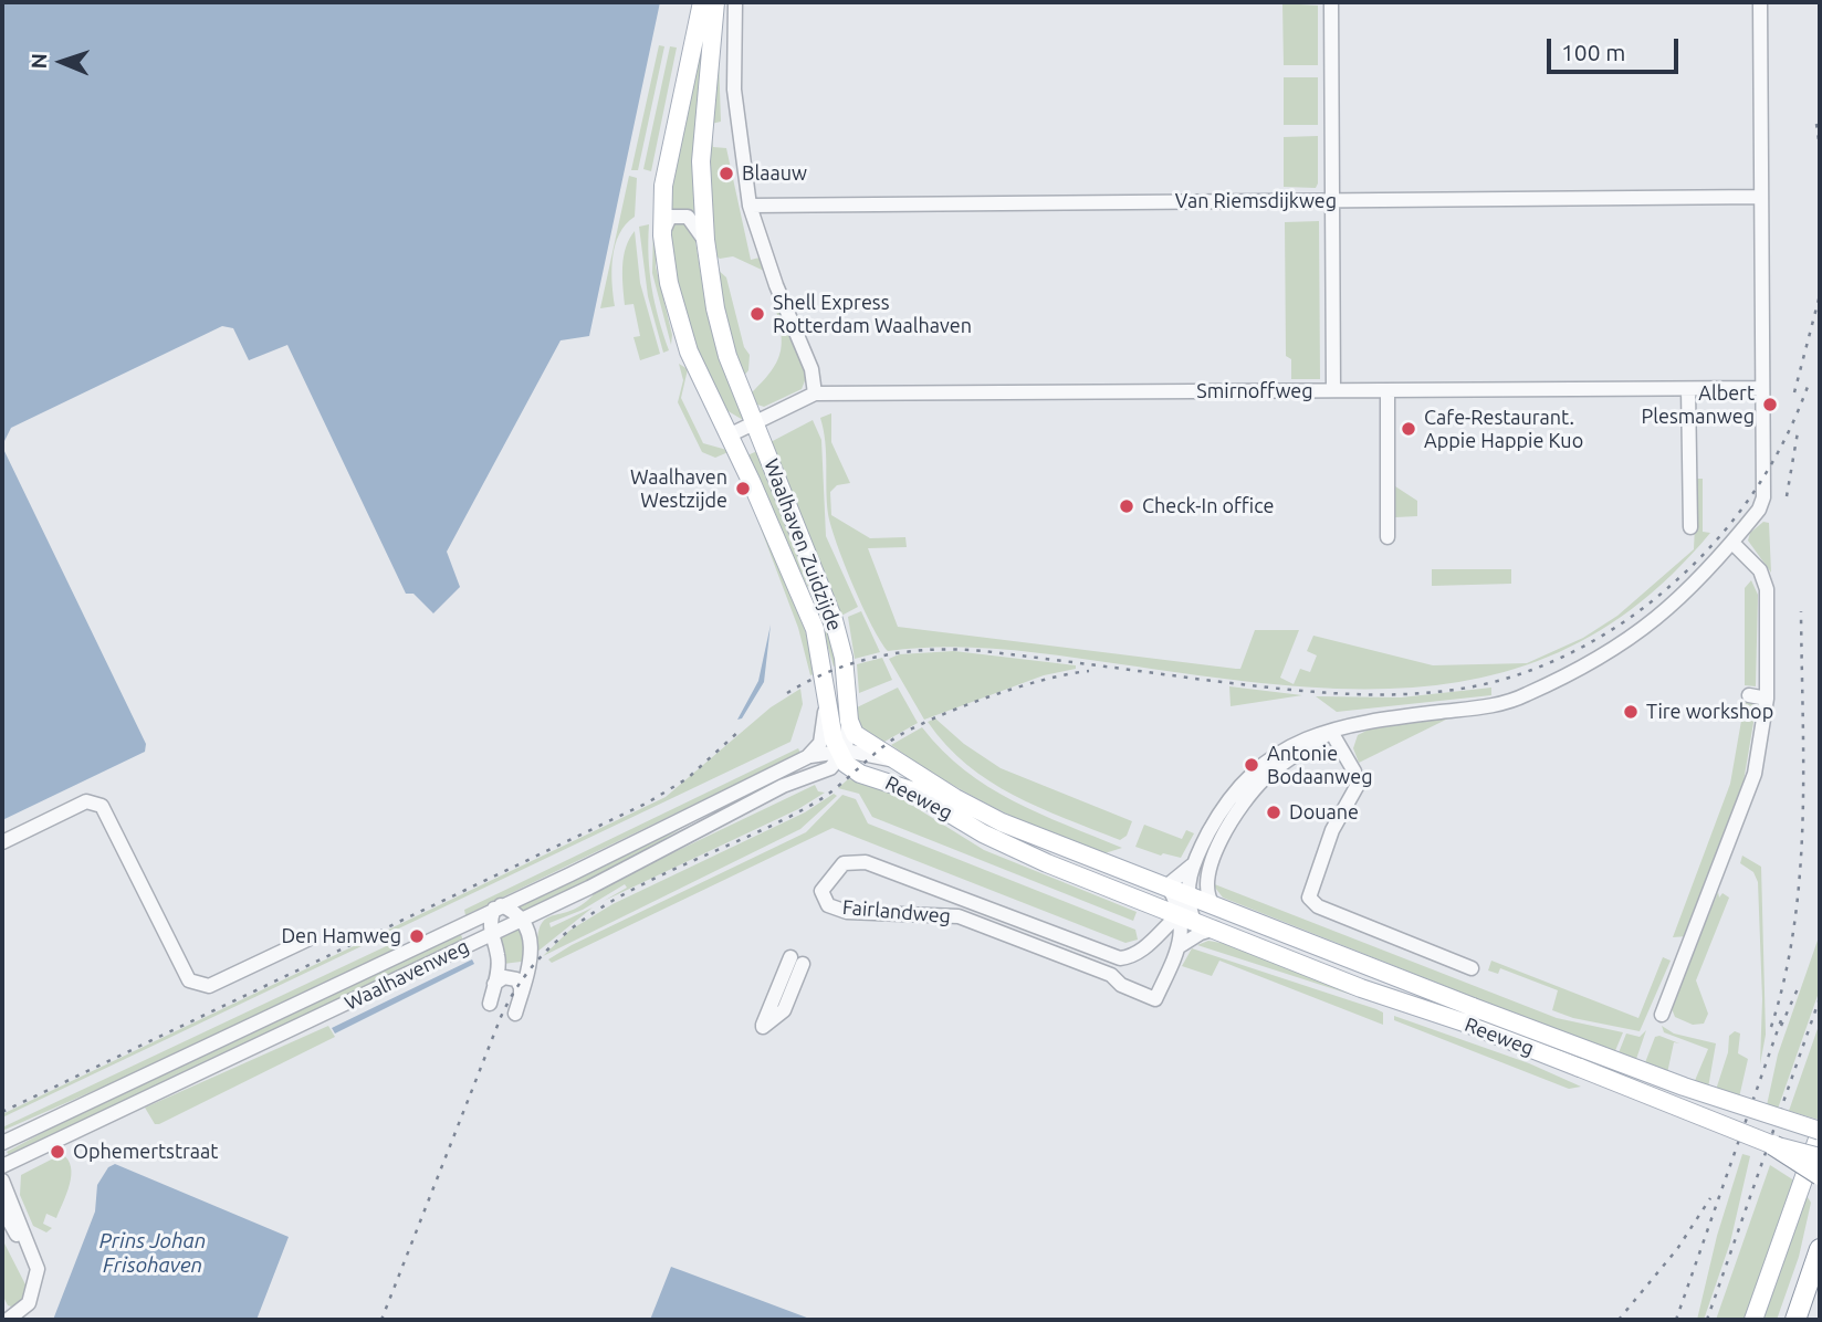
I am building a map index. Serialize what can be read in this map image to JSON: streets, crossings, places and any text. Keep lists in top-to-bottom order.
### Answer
{
  "streets": {
    "main road": ["Waalhaven Zuidzijde", "Reeweg"],
    "street": [
      "Van Riemsdijkweg",
      "Smirnoffweg",
      "Fairlandweg",
      "Waalhavenweg"
    ]
  },
  "crossings": [
    ["Smirnoffweg", "Waalhaven Zuidzijde"],
    ["Waalhaven Zuidzijde", "Reeweg"],
    ["Waalhaven Zuidzijde", "Waalhavenweg"],
    ["Reeweg", "Fairlandweg"],
    ["Reeweg", "Waalhavenweg"]
  ],
  "water": ["Prins Johan Frisohaven"],
  "places": [
    "Blaauw",
    "Shell Express Rotterdam Waalhaven",
    "Albert Plesmanweg",
    "Cafe-Restaurant. Appie Happie Kuo",
    "Waalhaven Westzijde",
    "Check-In office",
    "Tire workshop",
    "Antonie Bodaanweg",
    "Douane",
    "Den Hamweg",
    "Ophemertstraat"
  ],
  "scale_bar": "100 m",
  "north": "left"
}
